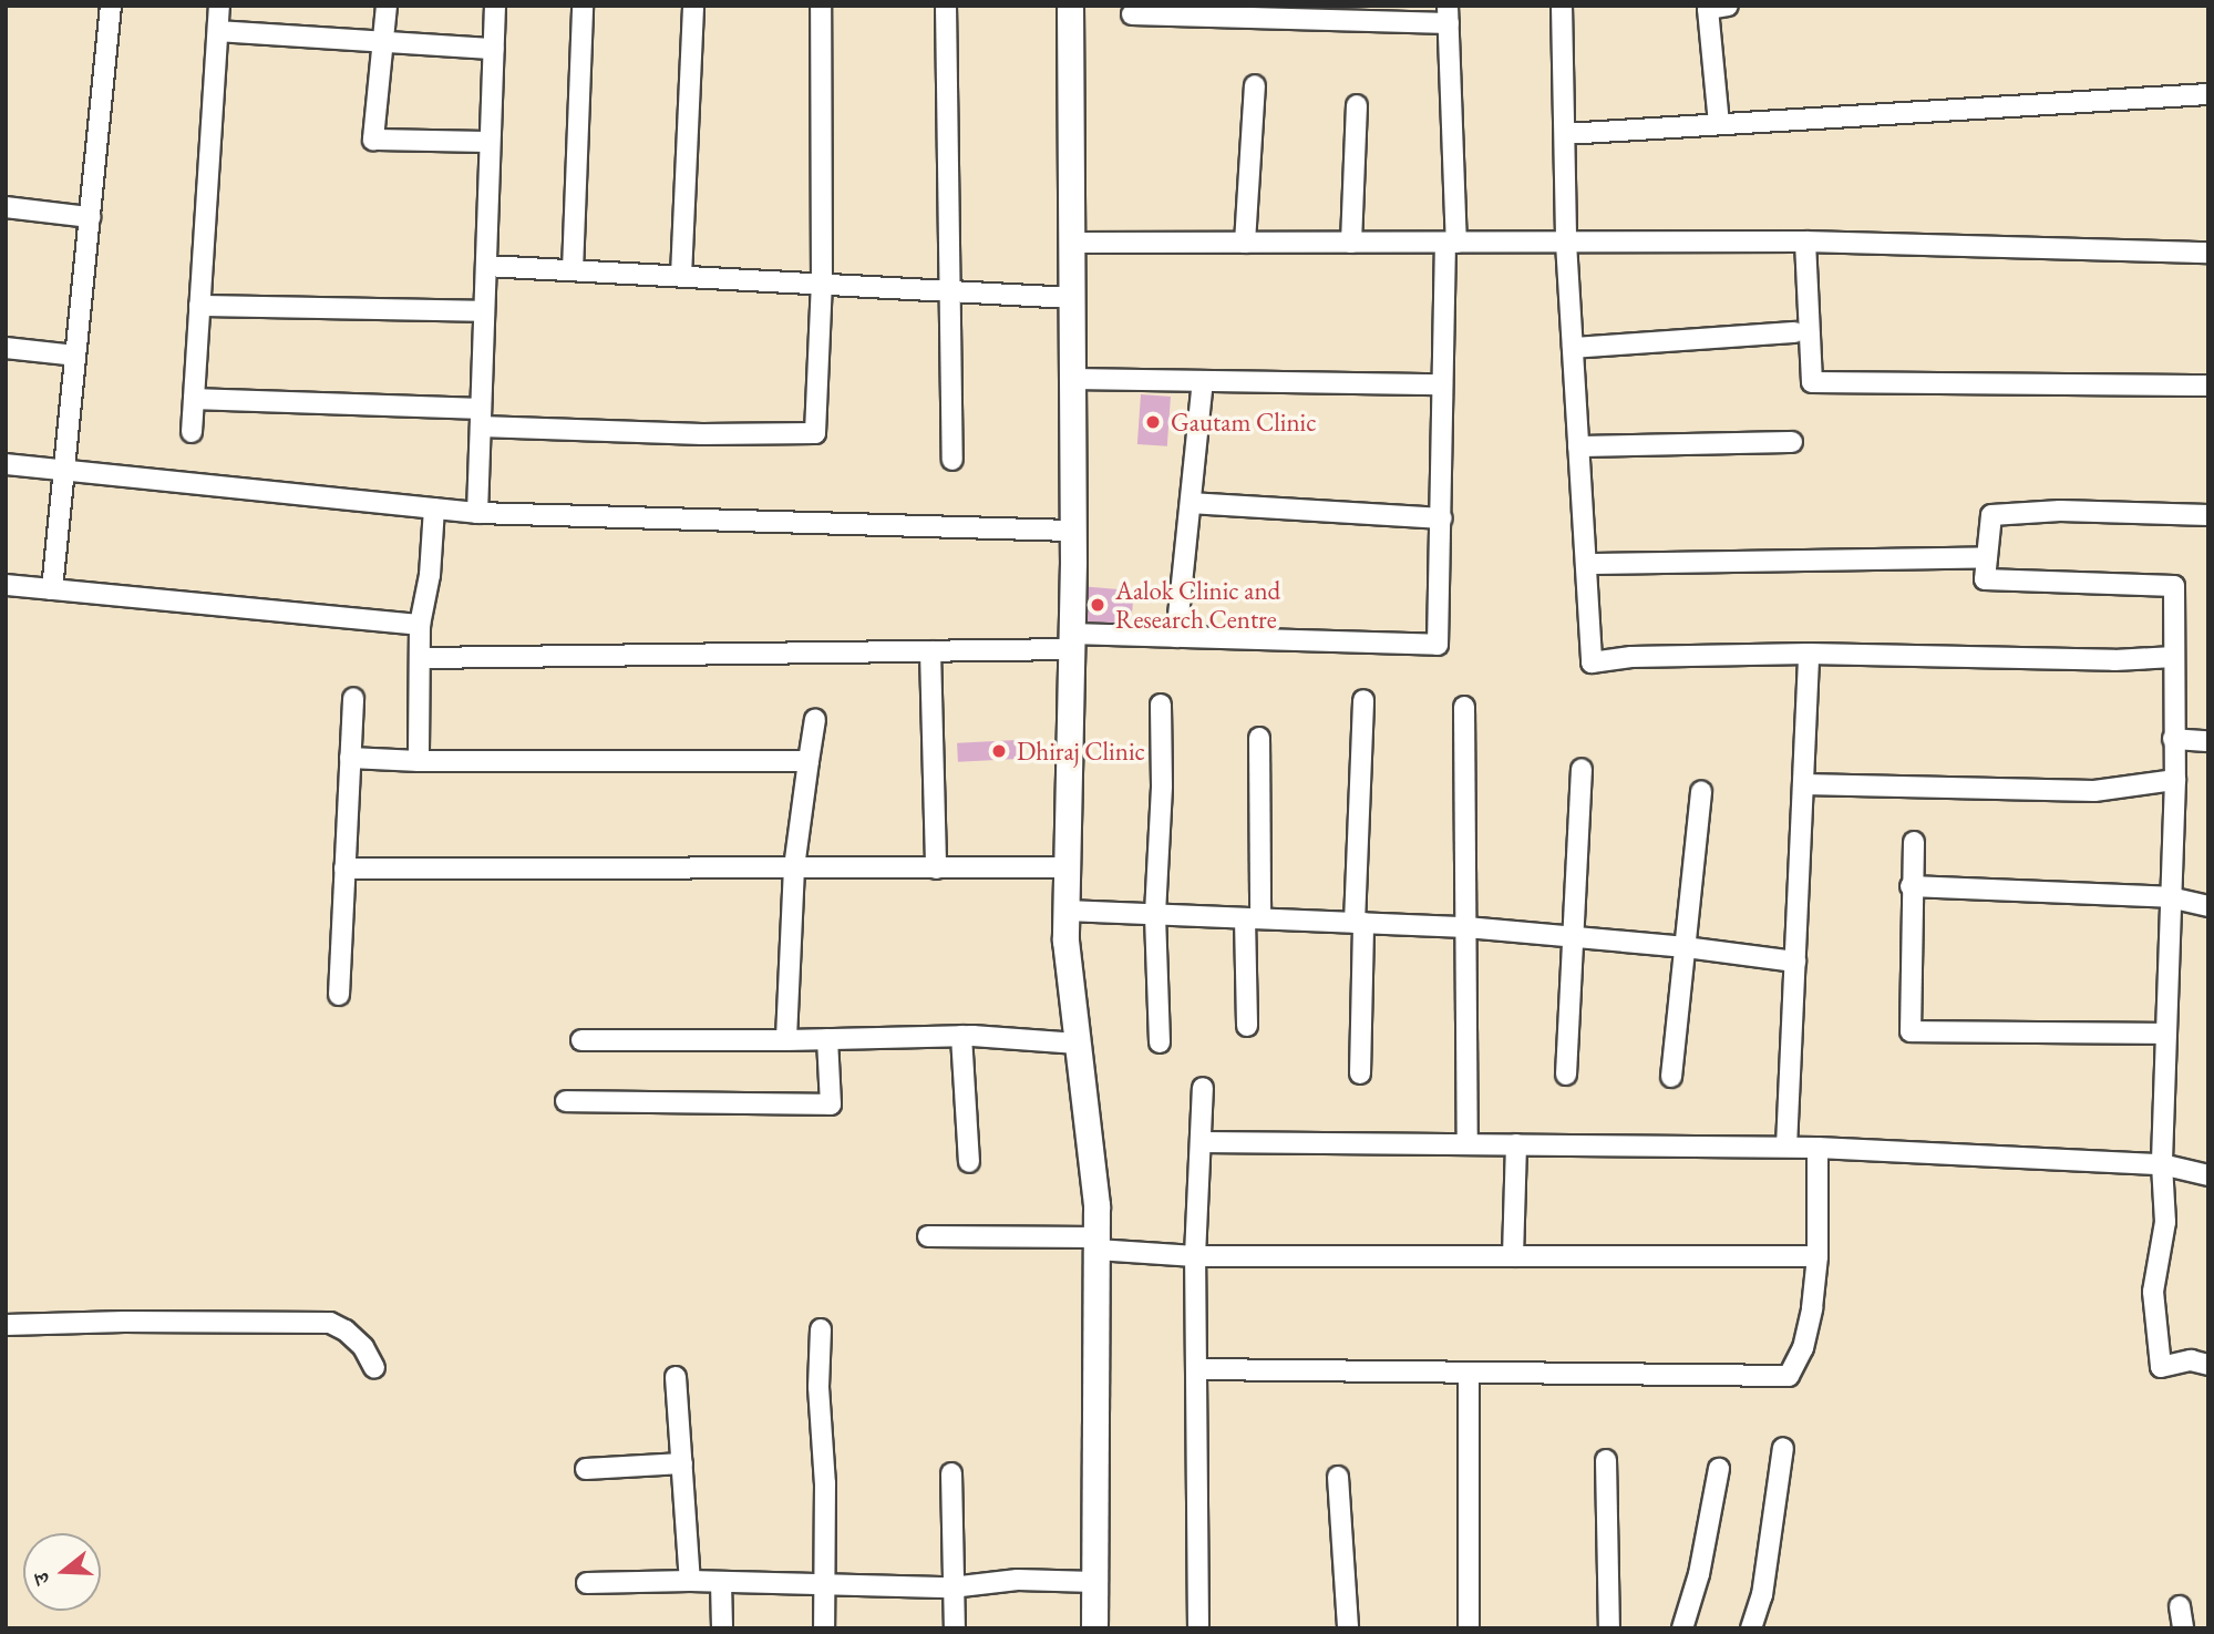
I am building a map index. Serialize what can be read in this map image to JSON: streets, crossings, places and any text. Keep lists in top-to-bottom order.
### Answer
{
  "places": ["Gautam Clinic", "Aalok Clinic and Research Centre", "Dhiraj Clinic"],
  "north": "left"
}
